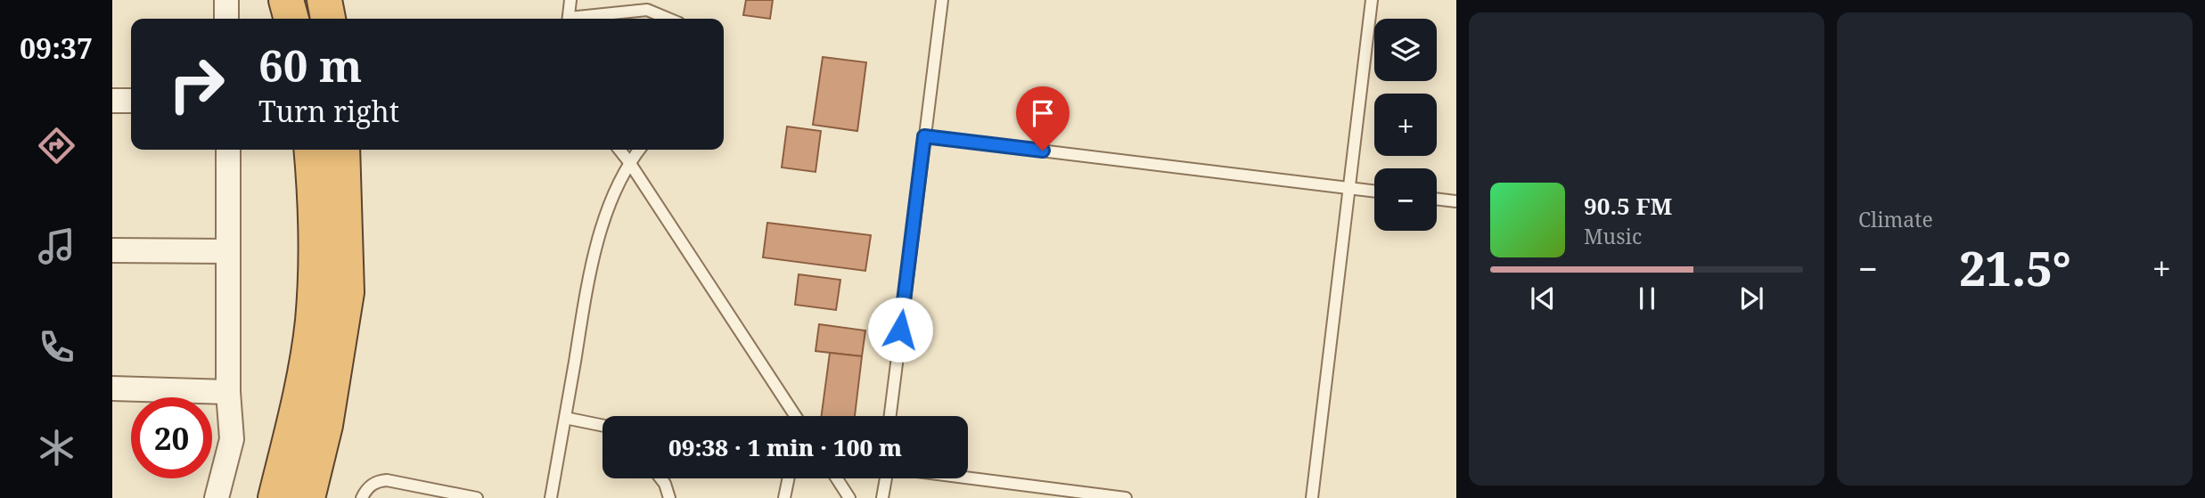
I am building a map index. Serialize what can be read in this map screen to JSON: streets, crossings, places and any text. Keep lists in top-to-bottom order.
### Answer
{
  "page": {
    "tabs": "09:37",
    "tile": "Climate",
    "map_buttons": ["+", "−"],
    "turn": ["60 m", "Turn right"],
    "song": ["90.5 FM", "Music"],
    "heat": ["−", "21.5°", "+"],
    "limit": "20",
    "trip": "09:38 · 1 min · 100 m"
  }
}
